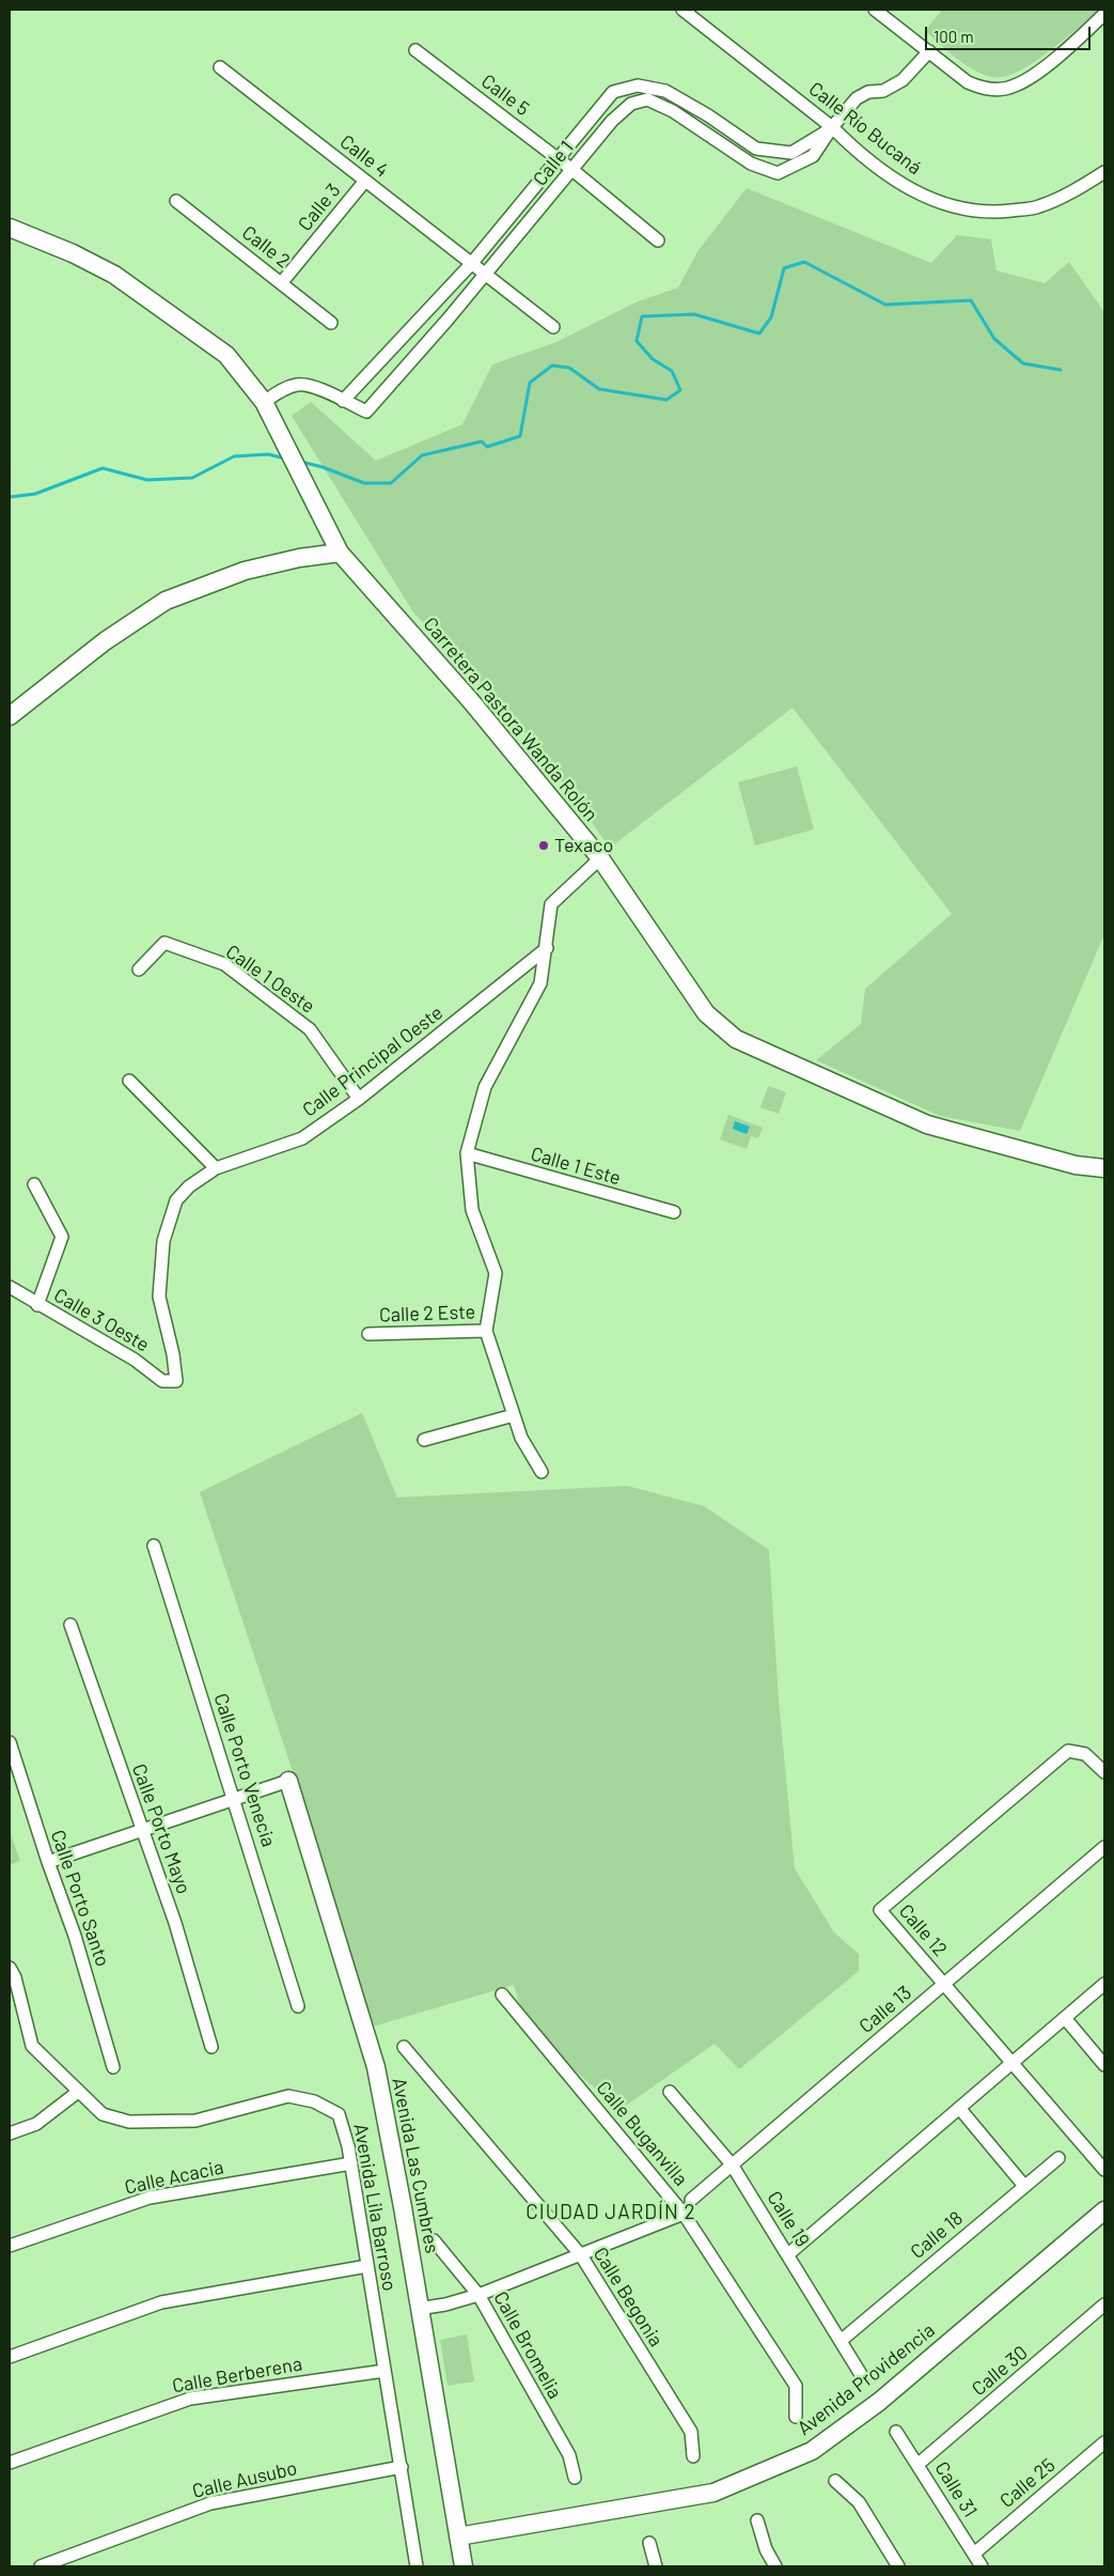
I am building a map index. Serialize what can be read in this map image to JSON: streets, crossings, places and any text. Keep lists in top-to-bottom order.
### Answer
{
  "streets": {
    "street": [
      "Calle 5",
      "Calle Río Bucaná",
      "Calle 4",
      "Calle 1",
      "Calle 3",
      "Calle 2",
      "Carretera Pastora Wanda Rolón",
      "Calle 1 Oeste",
      "Calle Principal Oeste",
      "Calle 1 Este",
      "Calle 2 Este",
      "Calle 3 Oeste",
      "Calle Porto Venecia",
      "Calle Porto Mayo",
      "Calle Porto Santo",
      "Calle 12",
      "Calle 13",
      "Calle Buganvilla",
      "Avenida Las Cumbres",
      "Calle Acacia",
      "Avenida Lila Barroso",
      "Calle 19",
      "Calle 18",
      "Calle Begonia",
      "Calle Bromelia",
      "Calle 30",
      "Calle Berberena",
      "Avenida Providencia",
      "Calle Ausubo",
      "Calle 25",
      "Calle 31"
    ]
  },
  "crossings": [
    ["Calle 5", "Calle 1"],
    ["Calle Río Bucaná", "Calle 1"],
    ["Calle 4", "Calle 1"],
    ["Calle 4", "Calle 3"],
    ["Calle 1", "Carretera Pastora Wanda Rolón"],
    ["Calle 3", "Calle 2"],
    ["Calle 1 Oeste", "Calle Principal Oeste"],
    ["Calle Principal Oeste", "Calle 3 Oeste"],
    ["Calle 12", "Calle 13"],
    ["Calle 13", "Calle 19"],
    ["Avenida Las Cumbres", "Avenida Providencia"],
    ["Calle Acacia", "Avenida Lila Barroso"],
    ["Avenida Lila Barroso", "Calle Berberena"],
    ["Avenida Lila Barroso", "Calle Ausubo"],
    ["Calle 19", "Calle 18"],
    ["Calle 30", "Calle 31"],
    ["Calle 25", "Calle 31"]
  ],
  "districts": ["CIUDAD JARDÍN 2"],
  "places": ["Texaco"],
  "scale_bar": "100 m"
}
